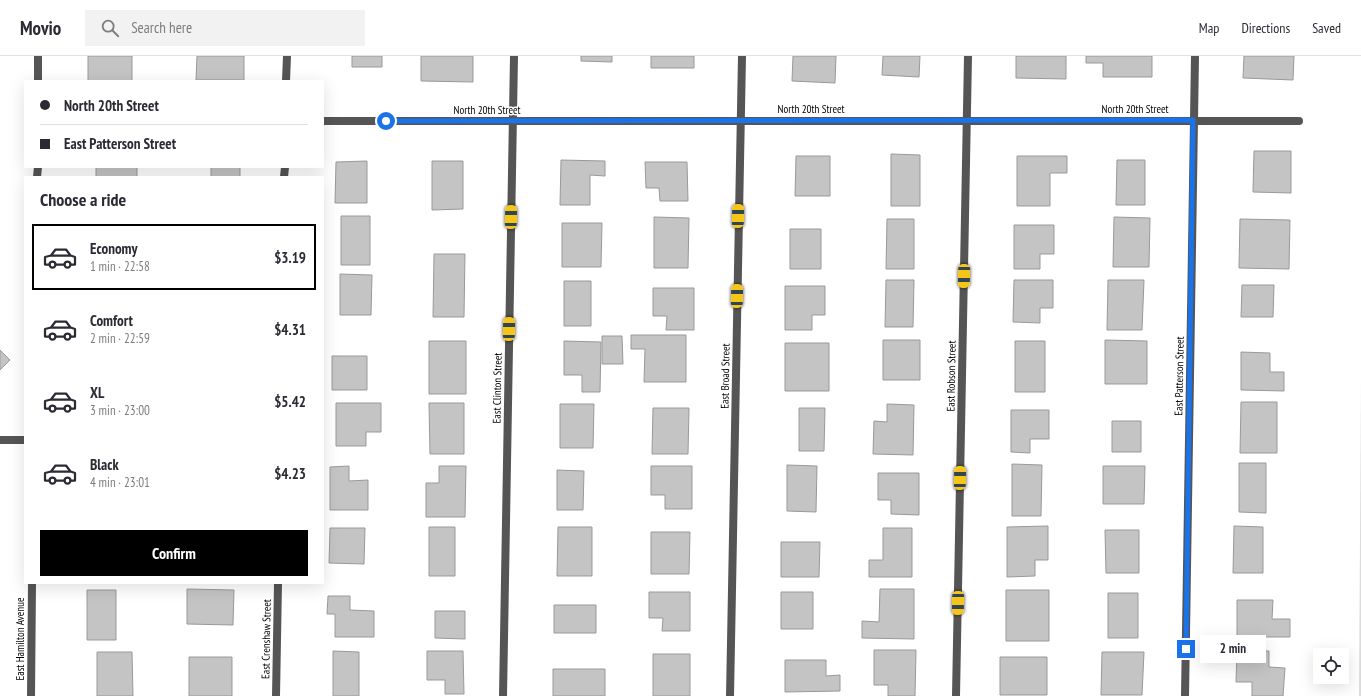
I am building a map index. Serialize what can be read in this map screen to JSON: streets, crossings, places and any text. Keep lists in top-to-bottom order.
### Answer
{
  "streets": {
    "street": [
      "North 20th Street",
      "East Broad Street",
      "East Robson Street",
      "East Patterson Street",
      "East Clinton Street",
      "East Hamilton Avenue",
      "East Crenshaw Street"
    ]
  },
  "crossings": [
    ["North 20th Street", "East Broad Street"],
    ["North 20th Street", "East Robson Street"],
    ["North 20th Street", "East Patterson Street"],
    ["North 20th Street", "East Clinton Street"]
  ],
  "page": {
    "header": "Movio",
    "search": "Search here",
    "nav": ["Map", "Directions", "Saved"],
    "banner": ["North 20th Street", "East Patterson Street"],
    "heading": "Choose a ride",
    "list": [
      {
        "name": "Economy",
        "note": "1 min · 22:58",
        "value": "$3.19"
      },
      {
        "name": "Comfort",
        "note": "2 min · 22:59",
        "value": "$4.31"
      },
      {
        "name": "XL",
        "note": "3 min · 23:00",
        "value": "$5.42"
      },
      {
        "name": "Black",
        "note": "4 min · 23:01",
        "value": "$4.23"
      }
    ],
    "buttons": "Confirm",
    "bubble": "2 min"
  }
}
